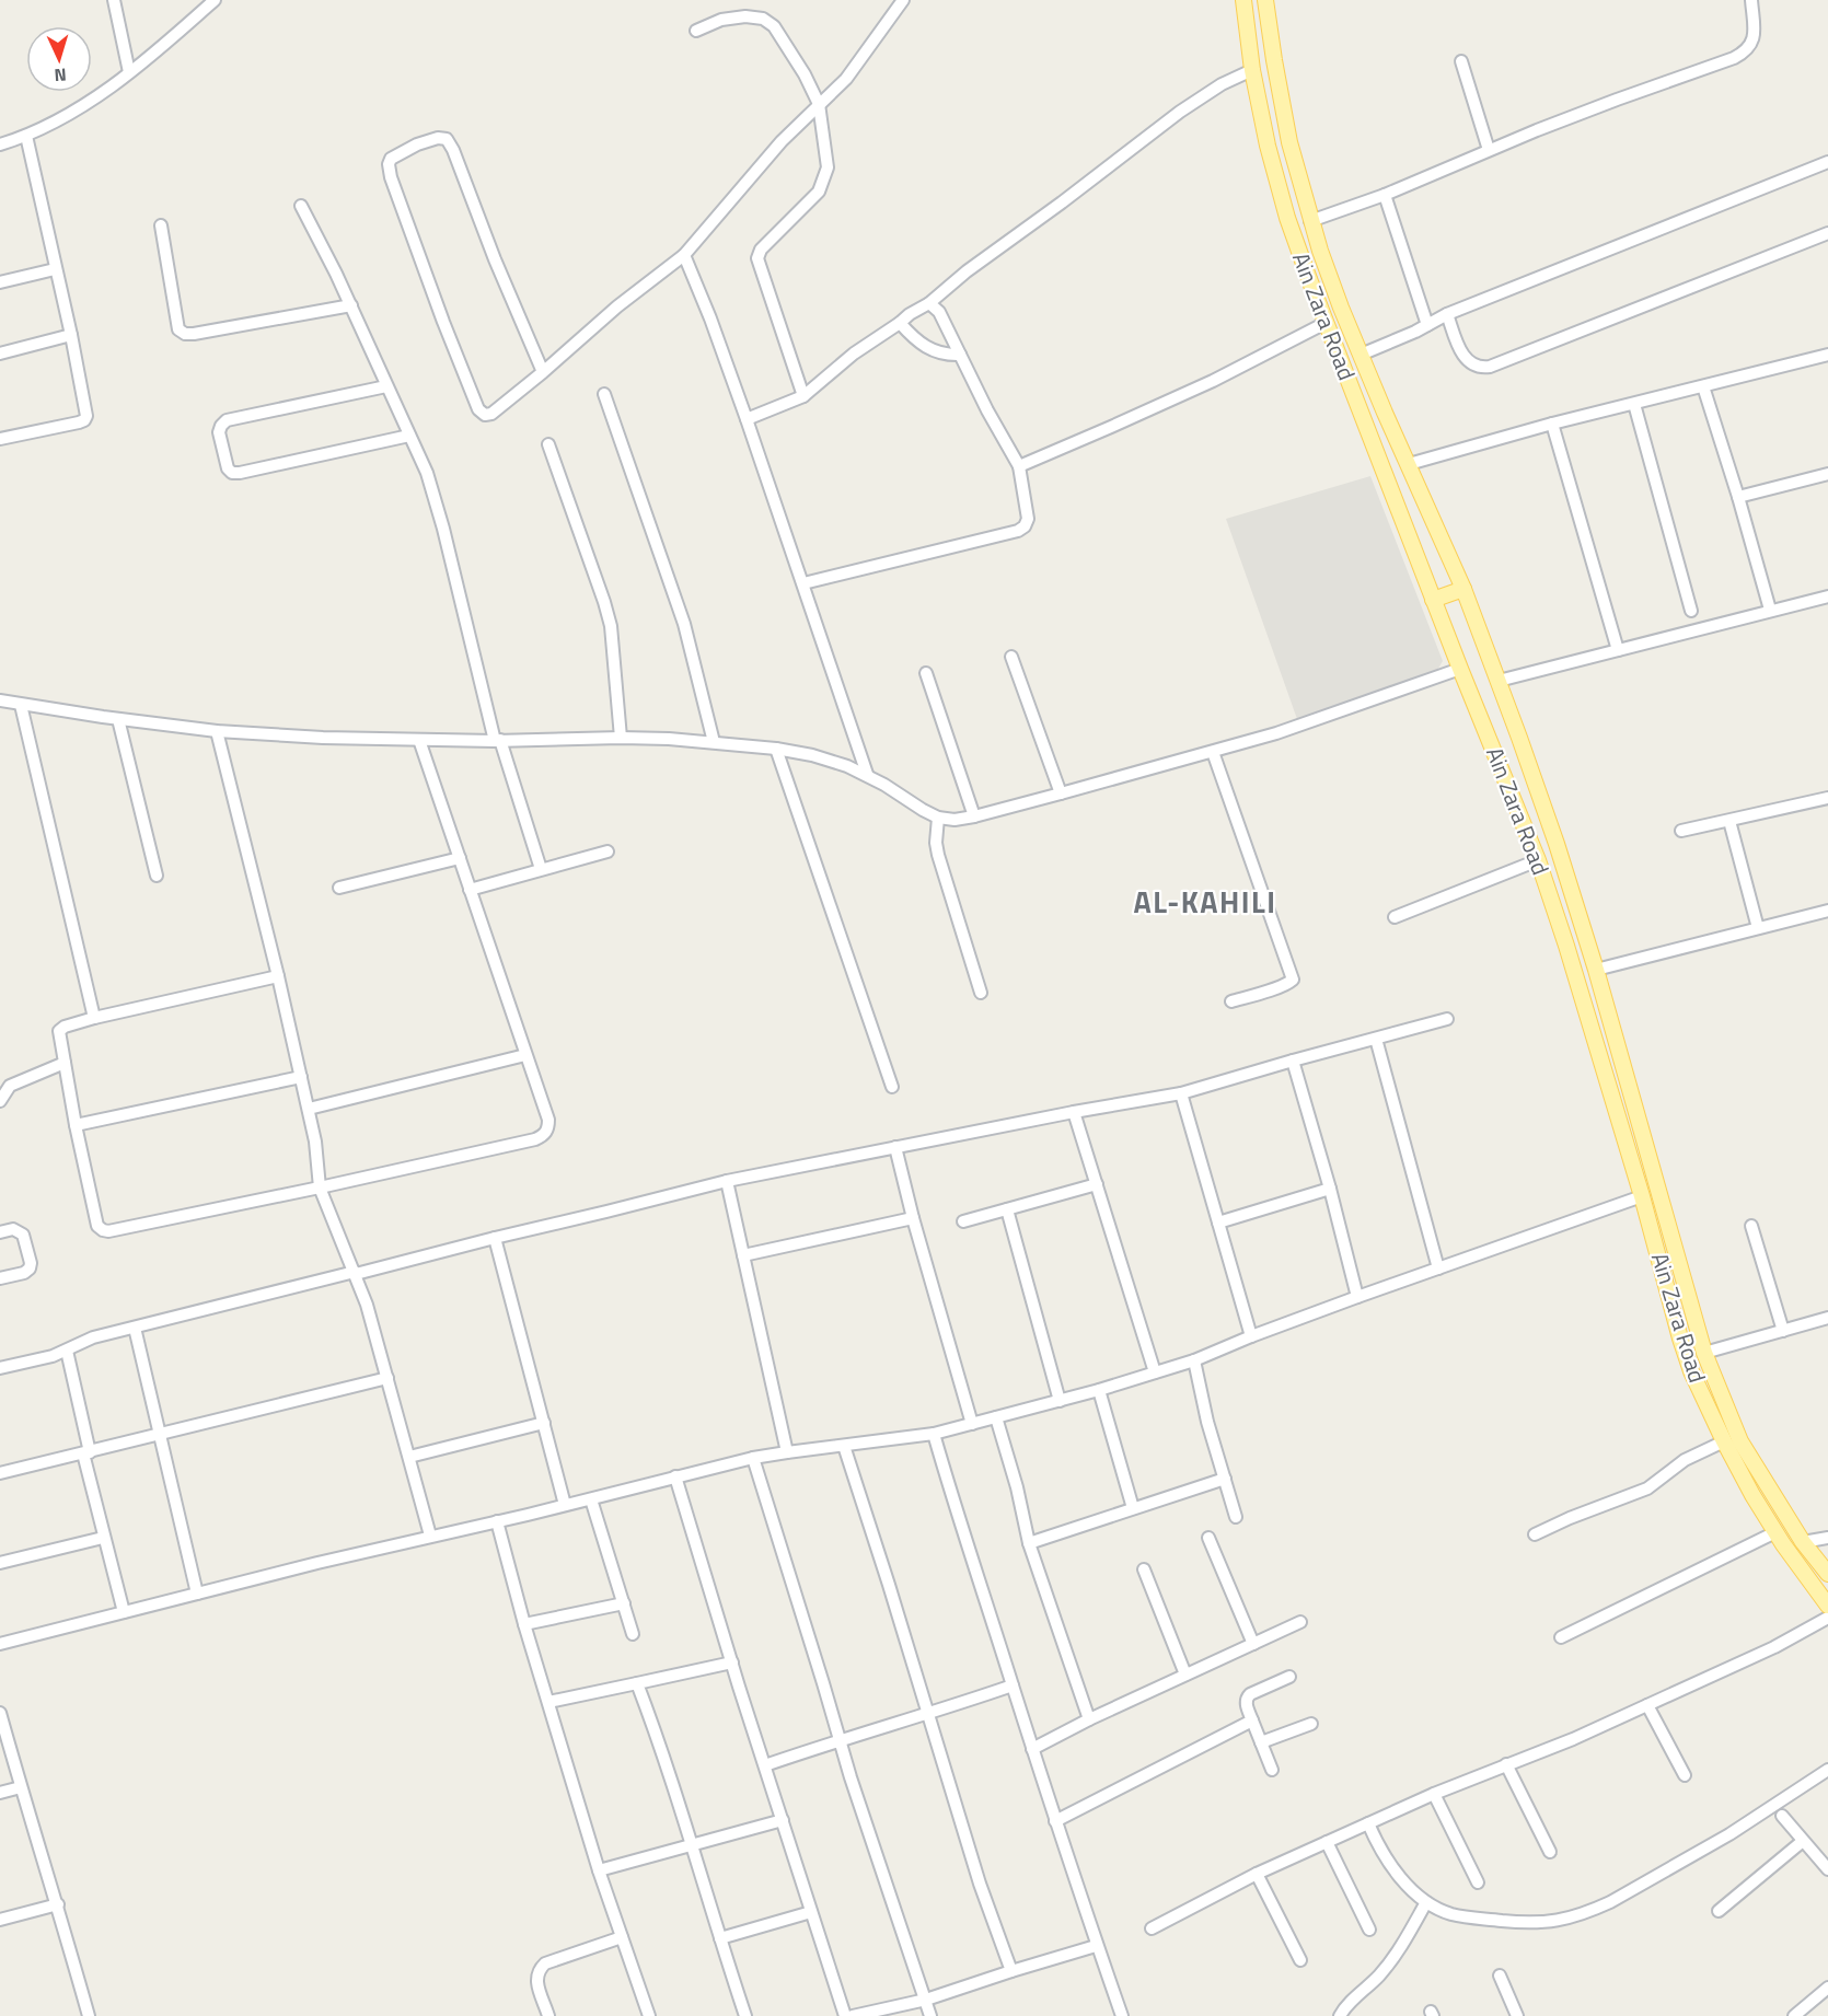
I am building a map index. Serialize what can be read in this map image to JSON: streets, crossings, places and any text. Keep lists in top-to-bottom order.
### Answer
{
  "streets": {
    "main road": ["Ain Zara Road"]
  },
  "districts": ["AL-KAHILI"],
  "north": "bottom"
}
